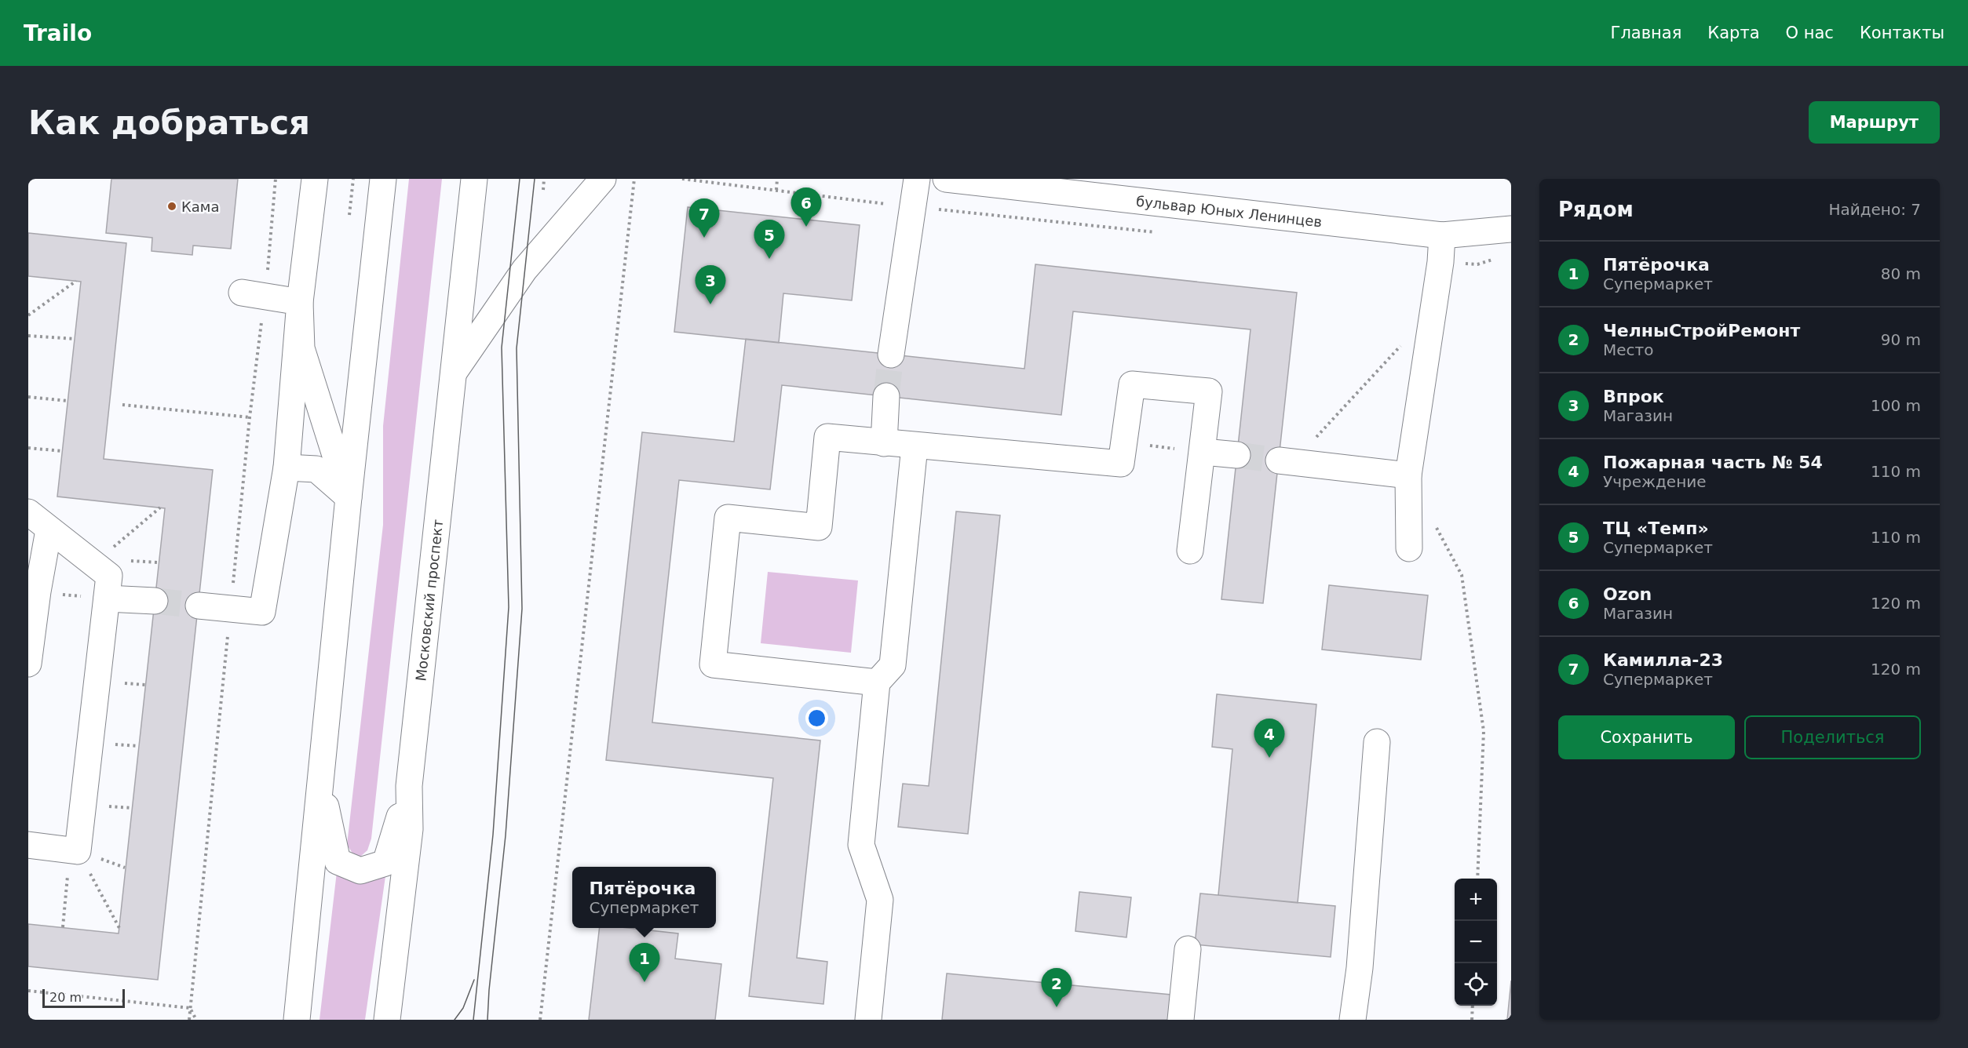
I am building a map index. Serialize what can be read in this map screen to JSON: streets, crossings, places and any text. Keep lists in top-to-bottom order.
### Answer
{
  "streets": {
    "main road": ["бульвар Юных Ленинцев", "Московский проспект"]
  },
  "places": ["Кама"],
  "scale_bar": "20 m",
  "page": {
    "header": "Trailo",
    "nav": [
      "Главная",
      "Карта",
      "О нас",
      "Контакты"
    ],
    "buttons": [
      "Маршрут",
      ["Сохранить", "Поделиться"]
    ],
    "title": "Как добраться",
    "heading": ["Рядом", "Найдено: 7"],
    "pins": [
      "6",
      "7",
      "5",
      "3",
      "4",
      "1",
      "2"
    ],
    "list": [
      {
        "mark": "1",
        "name": "Пятёрочка",
        "note": "Супермаркет",
        "value": "80 m"
      },
      {
        "mark": "2",
        "name": "ЧелныСтройРемонт",
        "note": "Место",
        "value": "90 m"
      },
      {
        "mark": "3",
        "name": "Впрок",
        "note": "Магазин",
        "value": "100 m"
      },
      {
        "mark": "4",
        "name": "Пожарная часть № 54",
        "note": "Учреждение",
        "value": "110 m"
      },
      {
        "mark": "5",
        "name": "ТЦ «Темп»",
        "note": "Супермаркет",
        "value": "110 m"
      },
      {
        "mark": "6",
        "name": "Ozon",
        "note": "Магазин",
        "value": "120 m"
      },
      {
        "mark": "7",
        "name": "Камилла-23",
        "note": "Супермаркет",
        "value": "120 m"
      }
    ],
    "popup": ["Пятёрочка", "Супермаркет"],
    "map_buttons": ["+", "−"],
    "scale": "20 m"
  }
}
